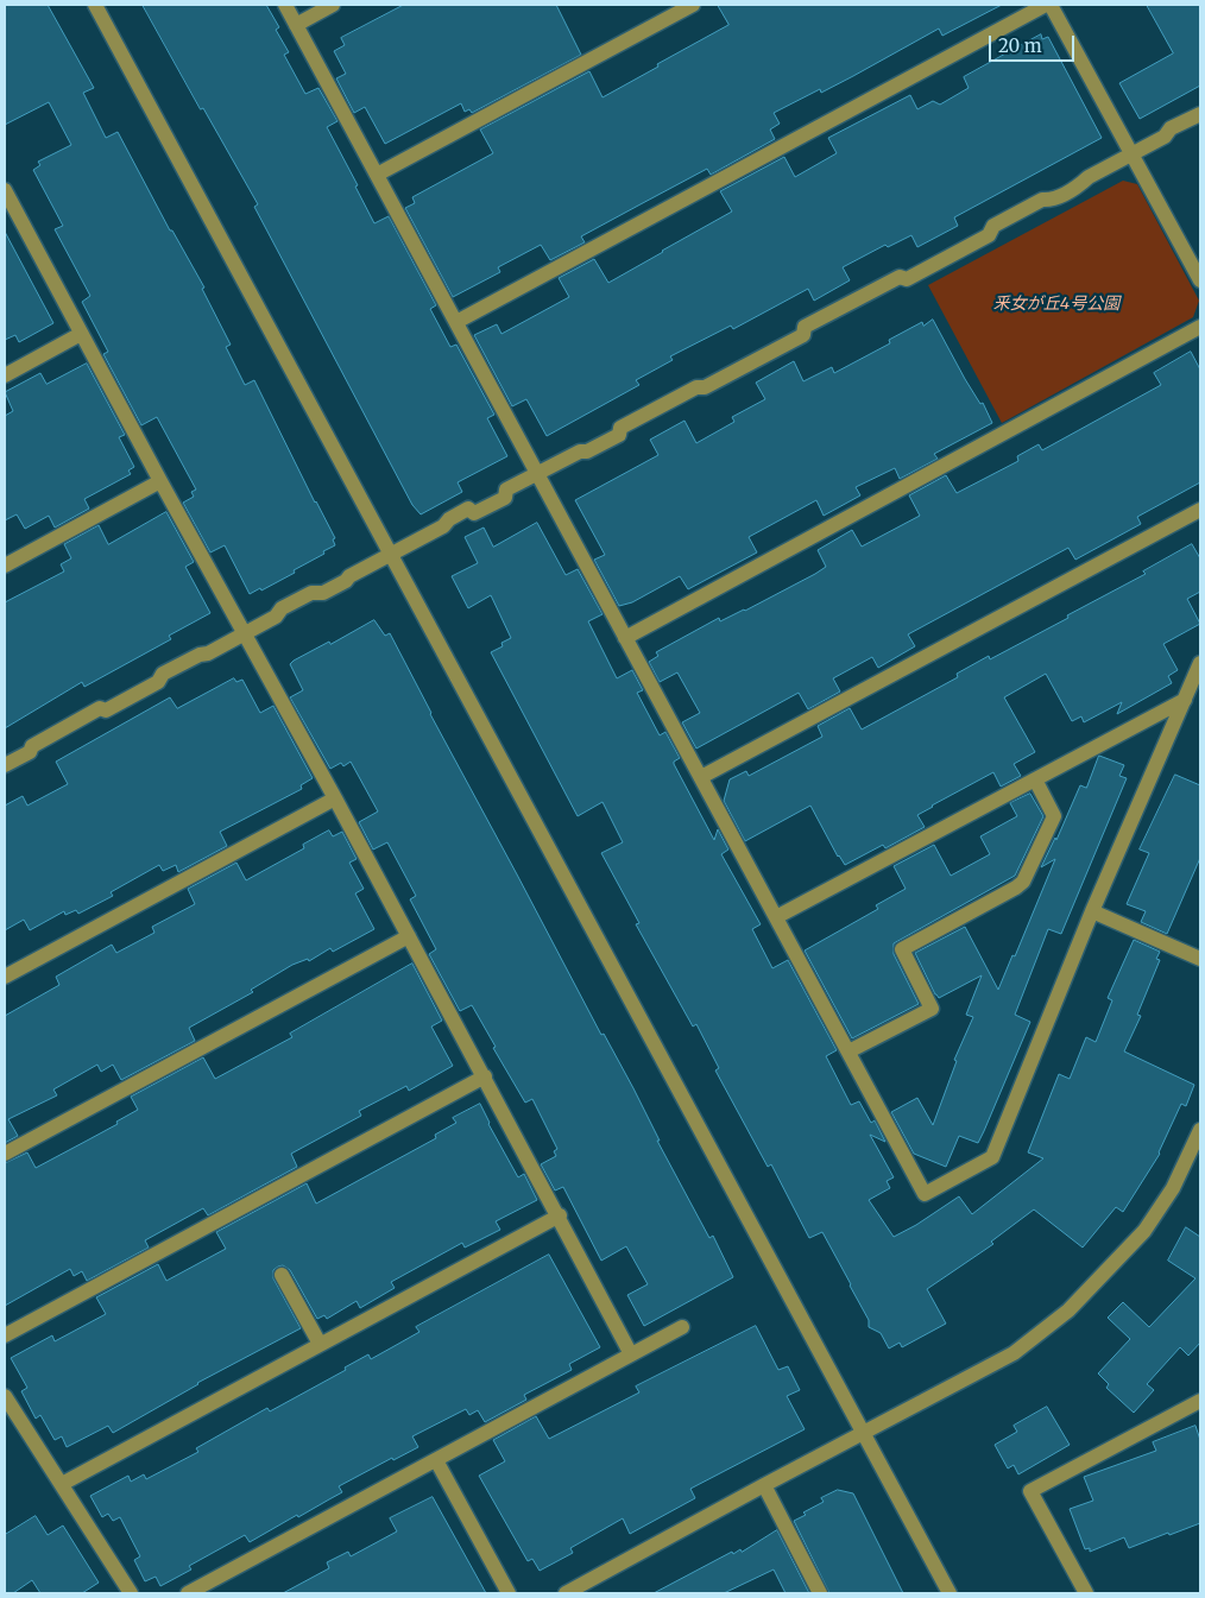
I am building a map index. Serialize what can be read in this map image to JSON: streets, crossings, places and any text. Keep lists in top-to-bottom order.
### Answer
{
  "parks": ["釆女が丘4号公園"],
  "scale_bar": "20 m"
}
